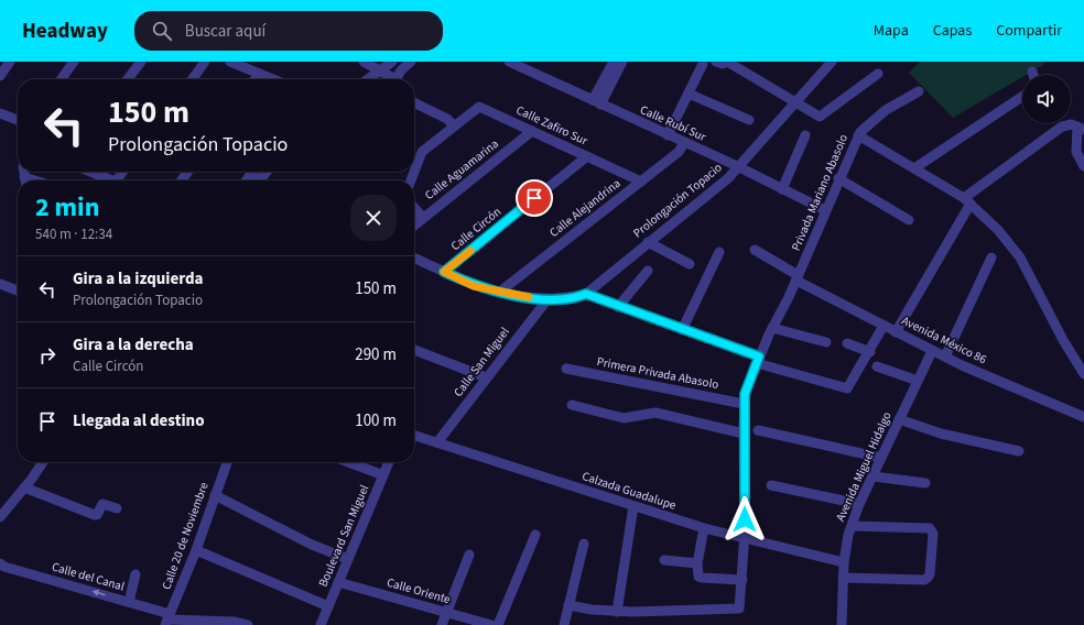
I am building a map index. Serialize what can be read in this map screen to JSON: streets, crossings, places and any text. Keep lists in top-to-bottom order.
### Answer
{
  "streets": {
    "street": [
      "Calle Rubí Sur",
      "Calle Zafiro Sur",
      "Calle Aguamarina",
      "Privada Mariano Abasolo",
      "Prolongación Topacio",
      "Calle Alejandrina",
      "Calle Circón",
      "Avenida México 86",
      "Calle San Miguel",
      "Primera Privada Abasolo",
      "Avenida Miguel Hidalgo",
      "Calzada Guadalupe",
      "Calle 20 de Noviembre",
      "Boulevard San Miguel",
      "Calle del Canal",
      "Calle Oriente"
    ]
  },
  "crossings": [
    ["Calle Rubí Sur", "Privada Mariano Abasolo"],
    ["Calle Rubí Sur", "Prolongación Topacio"],
    ["Calle Rubí Sur", "Calle Alejandrina"],
    ["Calle Zafiro Sur", "Calle Aguamarina"],
    ["Calle Zafiro Sur", "Calle Alejandrina"],
    ["Calle Zafiro Sur", "Calle Circón"],
    ["Privada Mariano Abasolo", "Avenida México 86"],
    ["Privada Mariano Abasolo", "Primera Privada Abasolo"],
    ["Privada Mariano Abasolo", "Calzada Guadalupe"],
    ["Prolongación Topacio", "Calle Alejandrina"],
    ["Prolongación Topacio", "Calle Circón"],
    ["Prolongación Topacio", "Calle San Miguel"],
    ["Avenida México 86", "Avenida Miguel Hidalgo"],
    ["Calle San Miguel", "Calzada Guadalupe"],
    ["Avenida Miguel Hidalgo", "Calzada Guadalupe"],
    ["Calle 20 de Noviembre", "Calle del Canal"],
    ["Boulevard San Miguel", "Calle Oriente"]
  ],
  "one_way": ["Calle del Canal"],
  "page": {
    "header": "Headway",
    "search": "Buscar aquí",
    "nav": ["Mapa", "Capas", "Compartir"],
    "turn": ["150 m", "Prolongación Topacio"],
    "heading": ["2 min", "540 m · 12:34"],
    "list": [
      {
        "name": "Gira a la izquierda",
        "note": "Prolongación Topacio",
        "value": "150 m"
      },
      {
        "name": "Gira a la derecha",
        "note": "Calle Circón",
        "value": "290 m"
      },
      {
        "name": "Llegada al destino",
        "value": "100 m"
      }
    ]
  }
}
